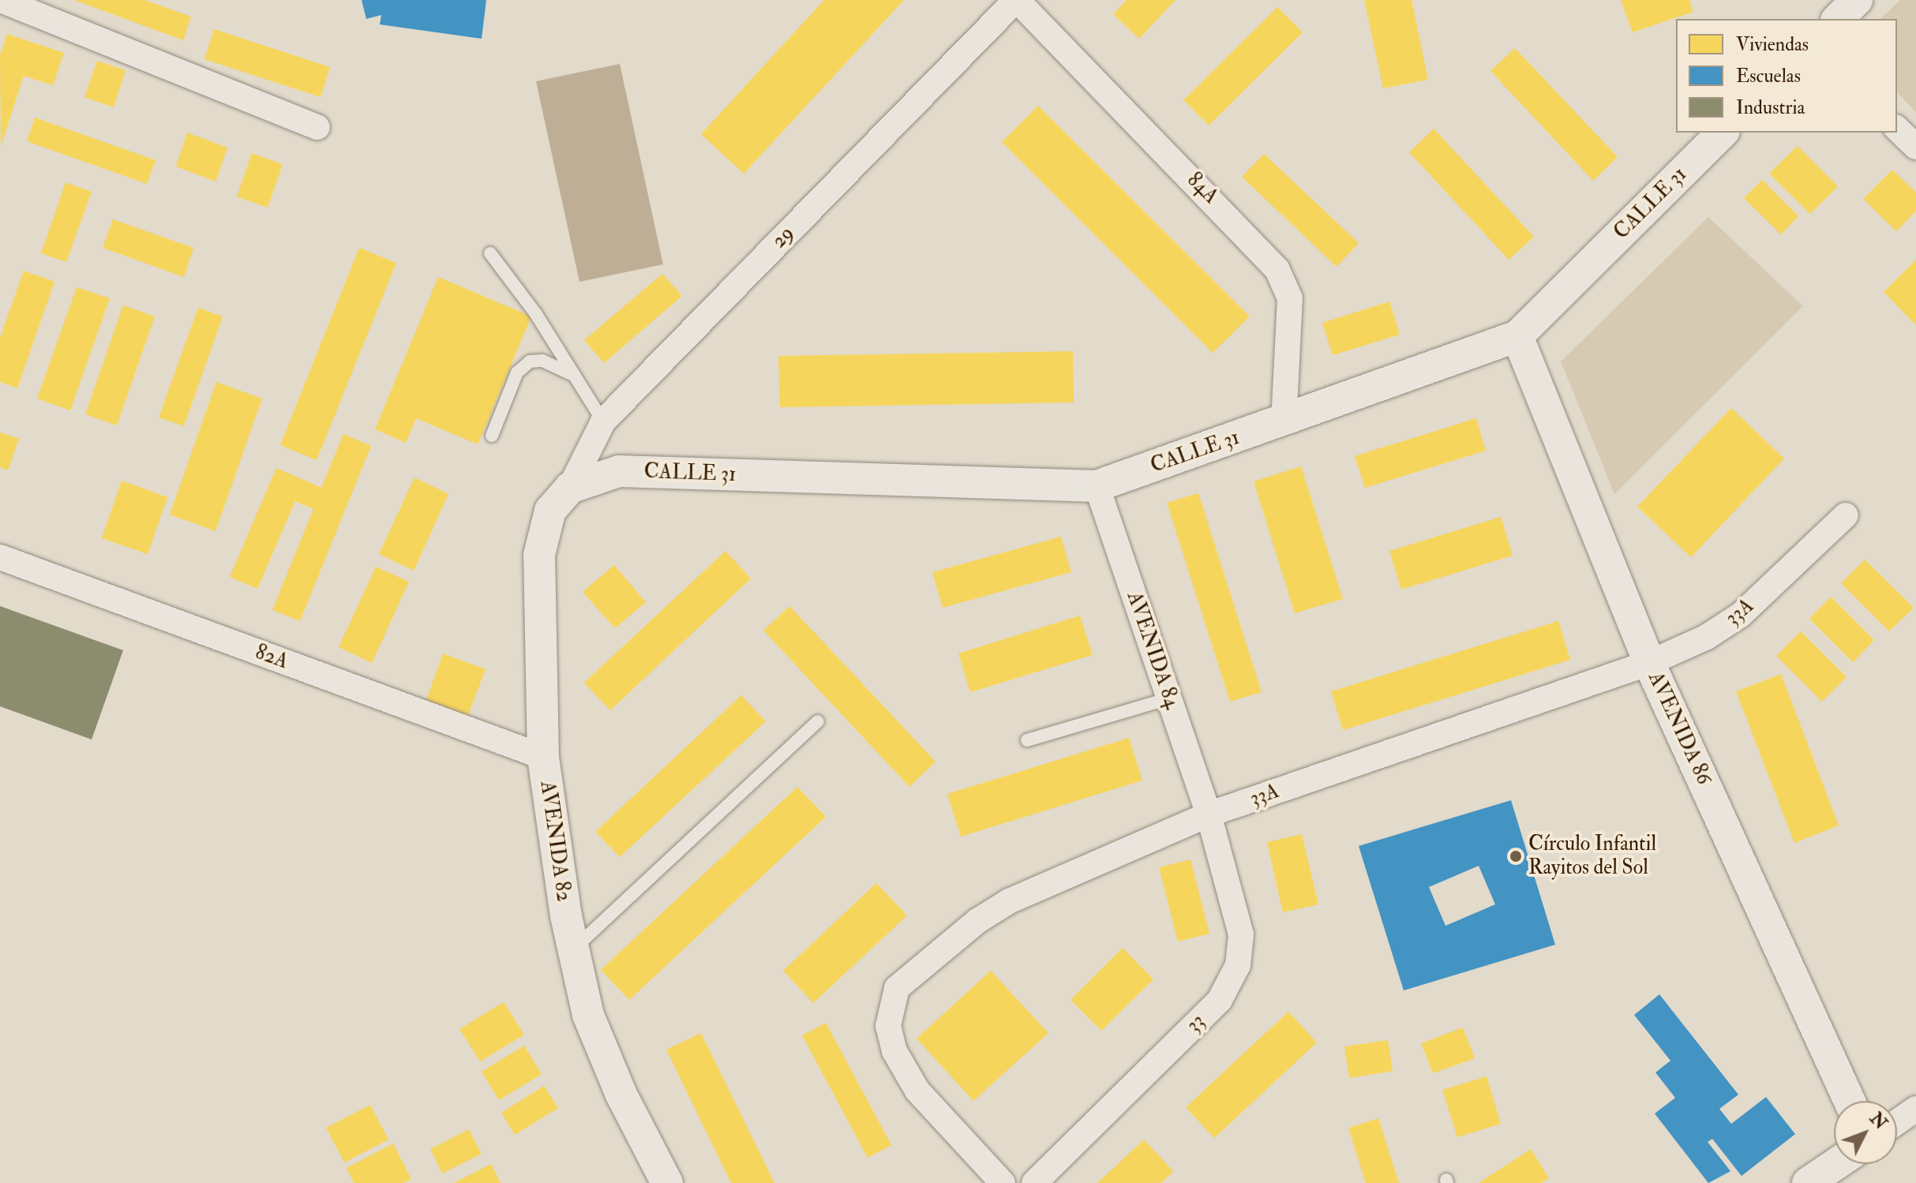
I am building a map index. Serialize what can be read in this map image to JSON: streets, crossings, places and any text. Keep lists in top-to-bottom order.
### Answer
{
  "streets": {
    "street": [
      "84A",
      "CALLE 31",
      "29",
      "33A",
      "AVENIDA 84",
      "82A",
      "AVENIDA 86",
      "AVENIDA 82",
      "33"
    ]
  },
  "crossings": [
    ["84A", "CALLE 31"],
    ["84A", "29"],
    ["CALLE 31", "29"],
    ["CALLE 31", "AVENIDA 84"],
    ["CALLE 31", "AVENIDA 86"],
    ["CALLE 31", "AVENIDA 82"],
    ["29", "AVENIDA 82"],
    ["33A", "AVENIDA 84"],
    ["33A", "AVENIDA 86"],
    ["33A", "33"],
    ["AVENIDA 84", "33"],
    ["82A", "AVENIDA 82"]
  ],
  "places": ["Círculo Infantil Rayitos del Sol"],
  "legend": ["Viviendas", "Escuelas", "Industria"],
  "north": "top right"
}
